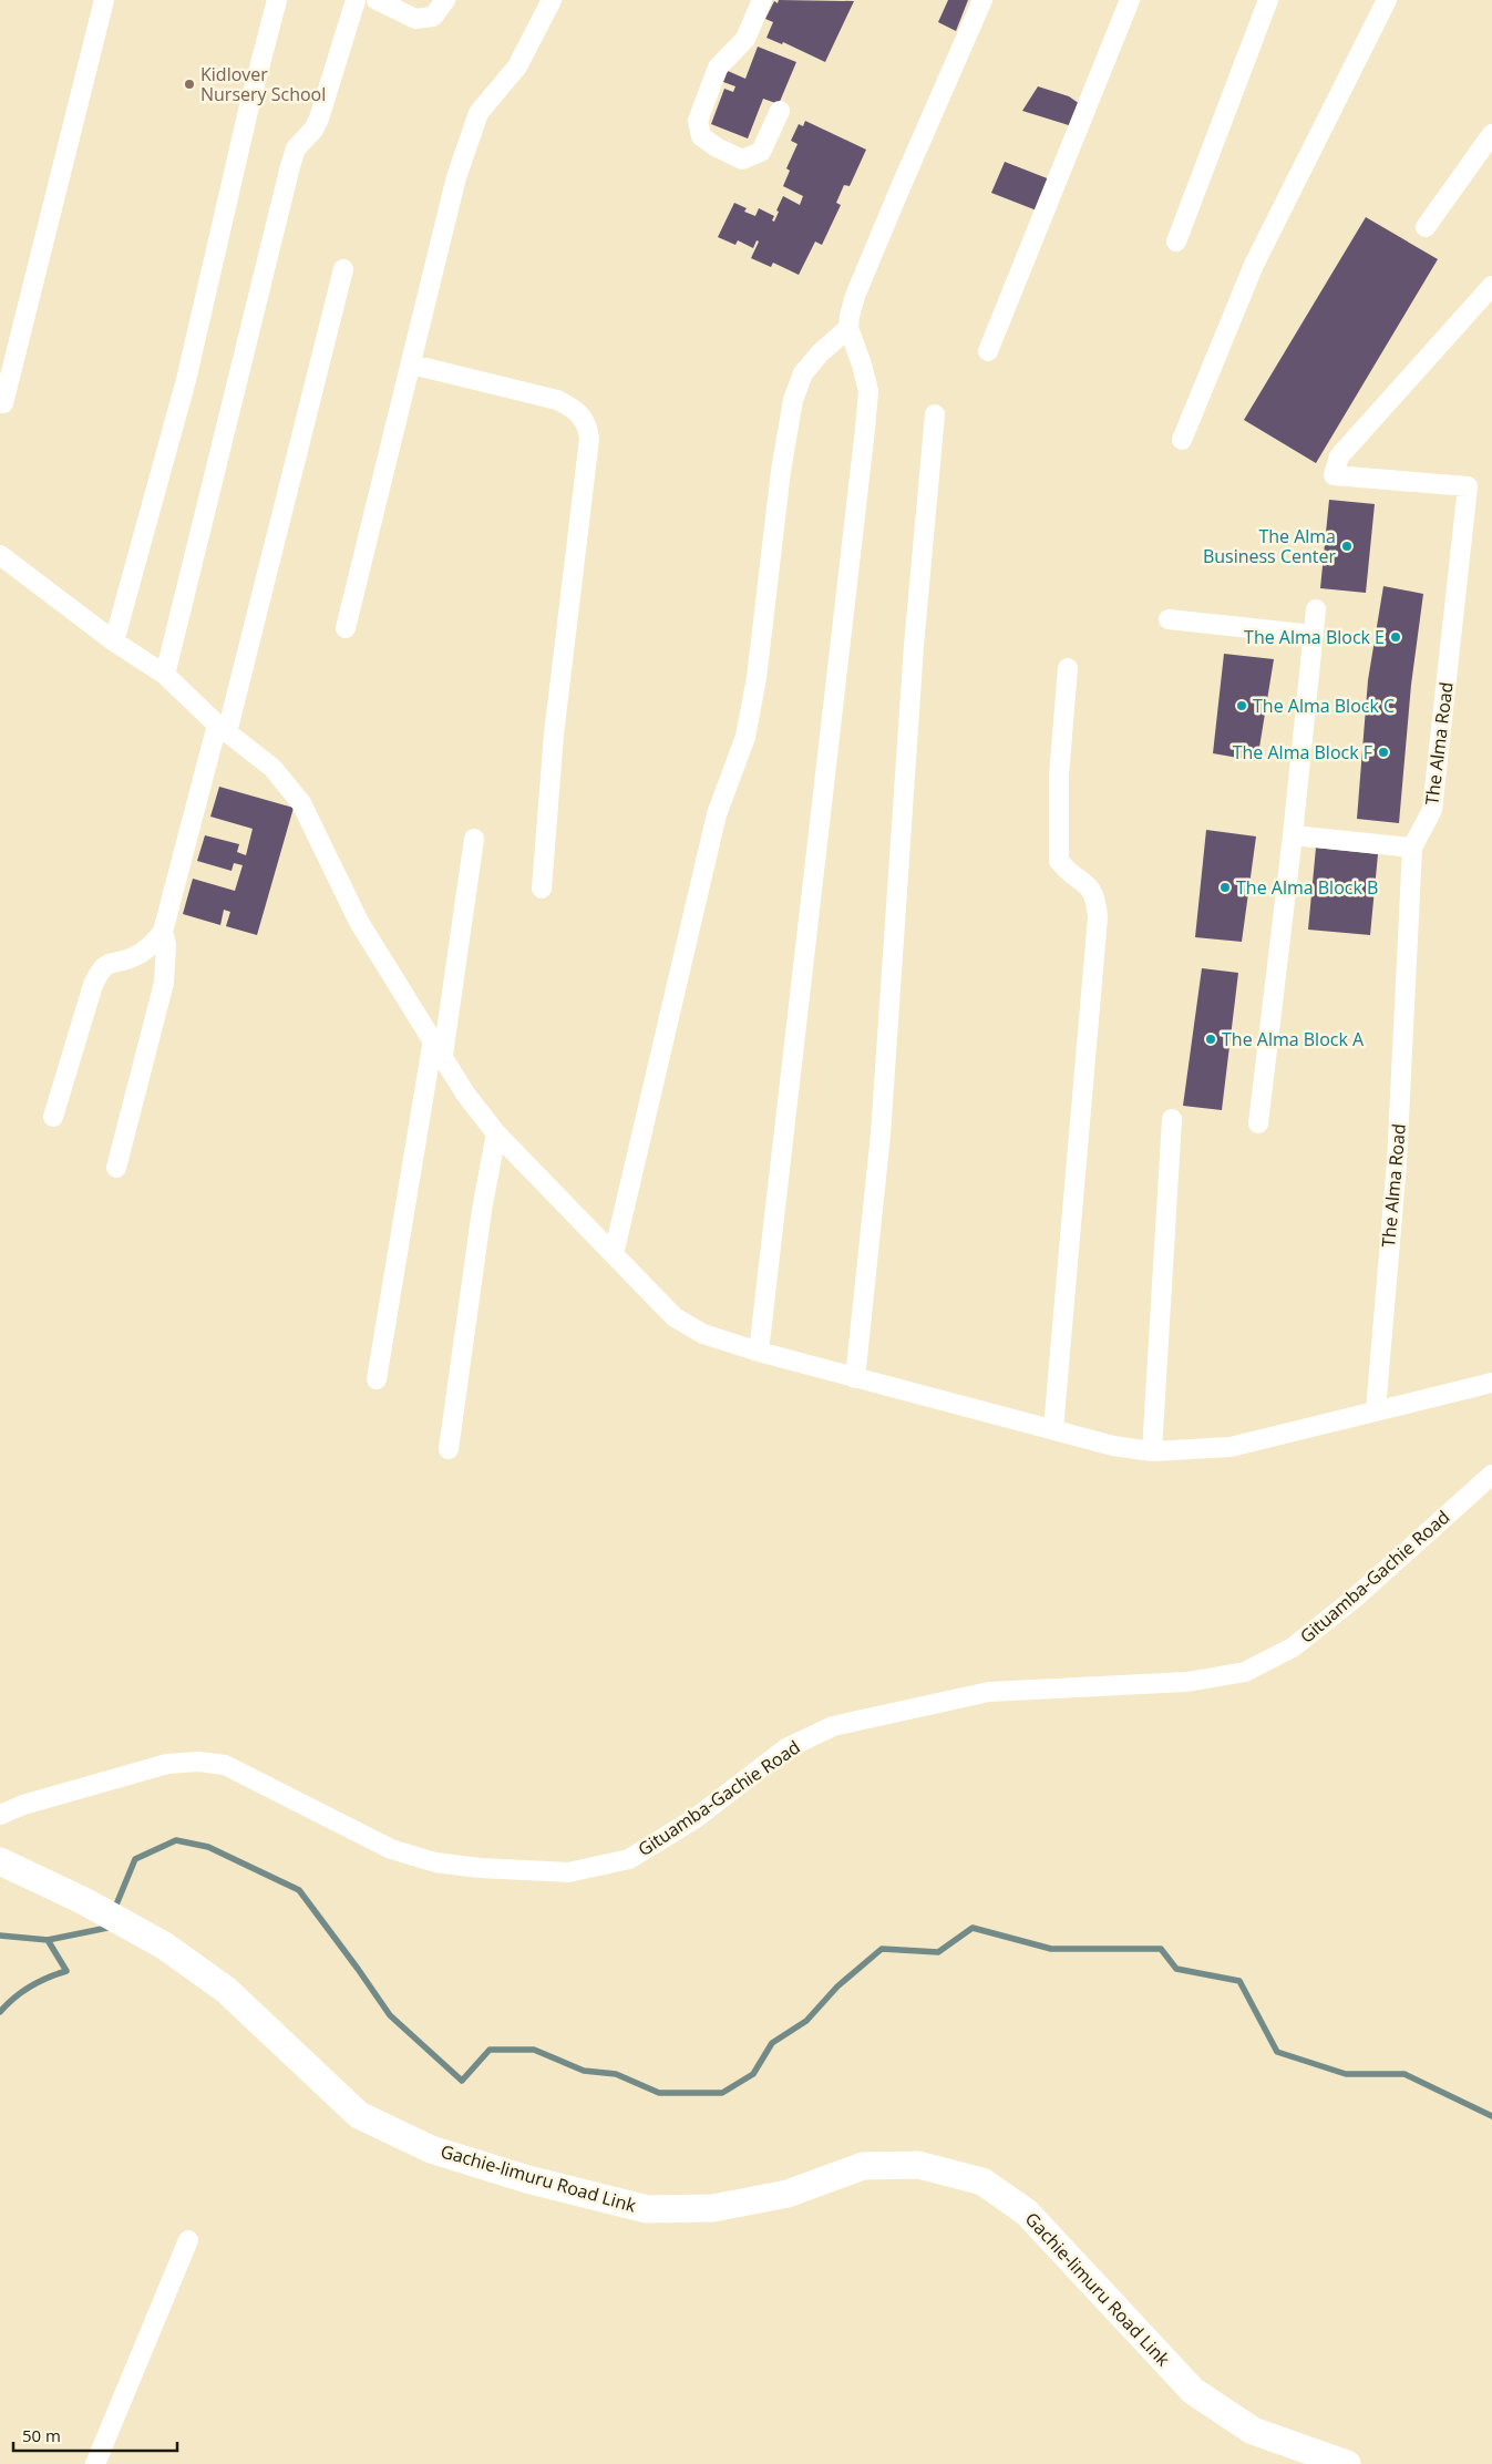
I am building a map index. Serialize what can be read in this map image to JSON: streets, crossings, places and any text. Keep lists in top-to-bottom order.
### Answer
{
  "streets": {
    "main road": ["Gachie-limuru Road Link"],
    "street": ["The Alma Road", "Gituamba-Gachie Road"]
  },
  "places": [
    "Kidlover Nursery School",
    "The Alma Business Center",
    "The Alma Block E",
    "The Alma Block C",
    "The Alma Block F",
    "The Alma Block B",
    "The Alma Block A"
  ],
  "scale_bar": "50 m"
}
